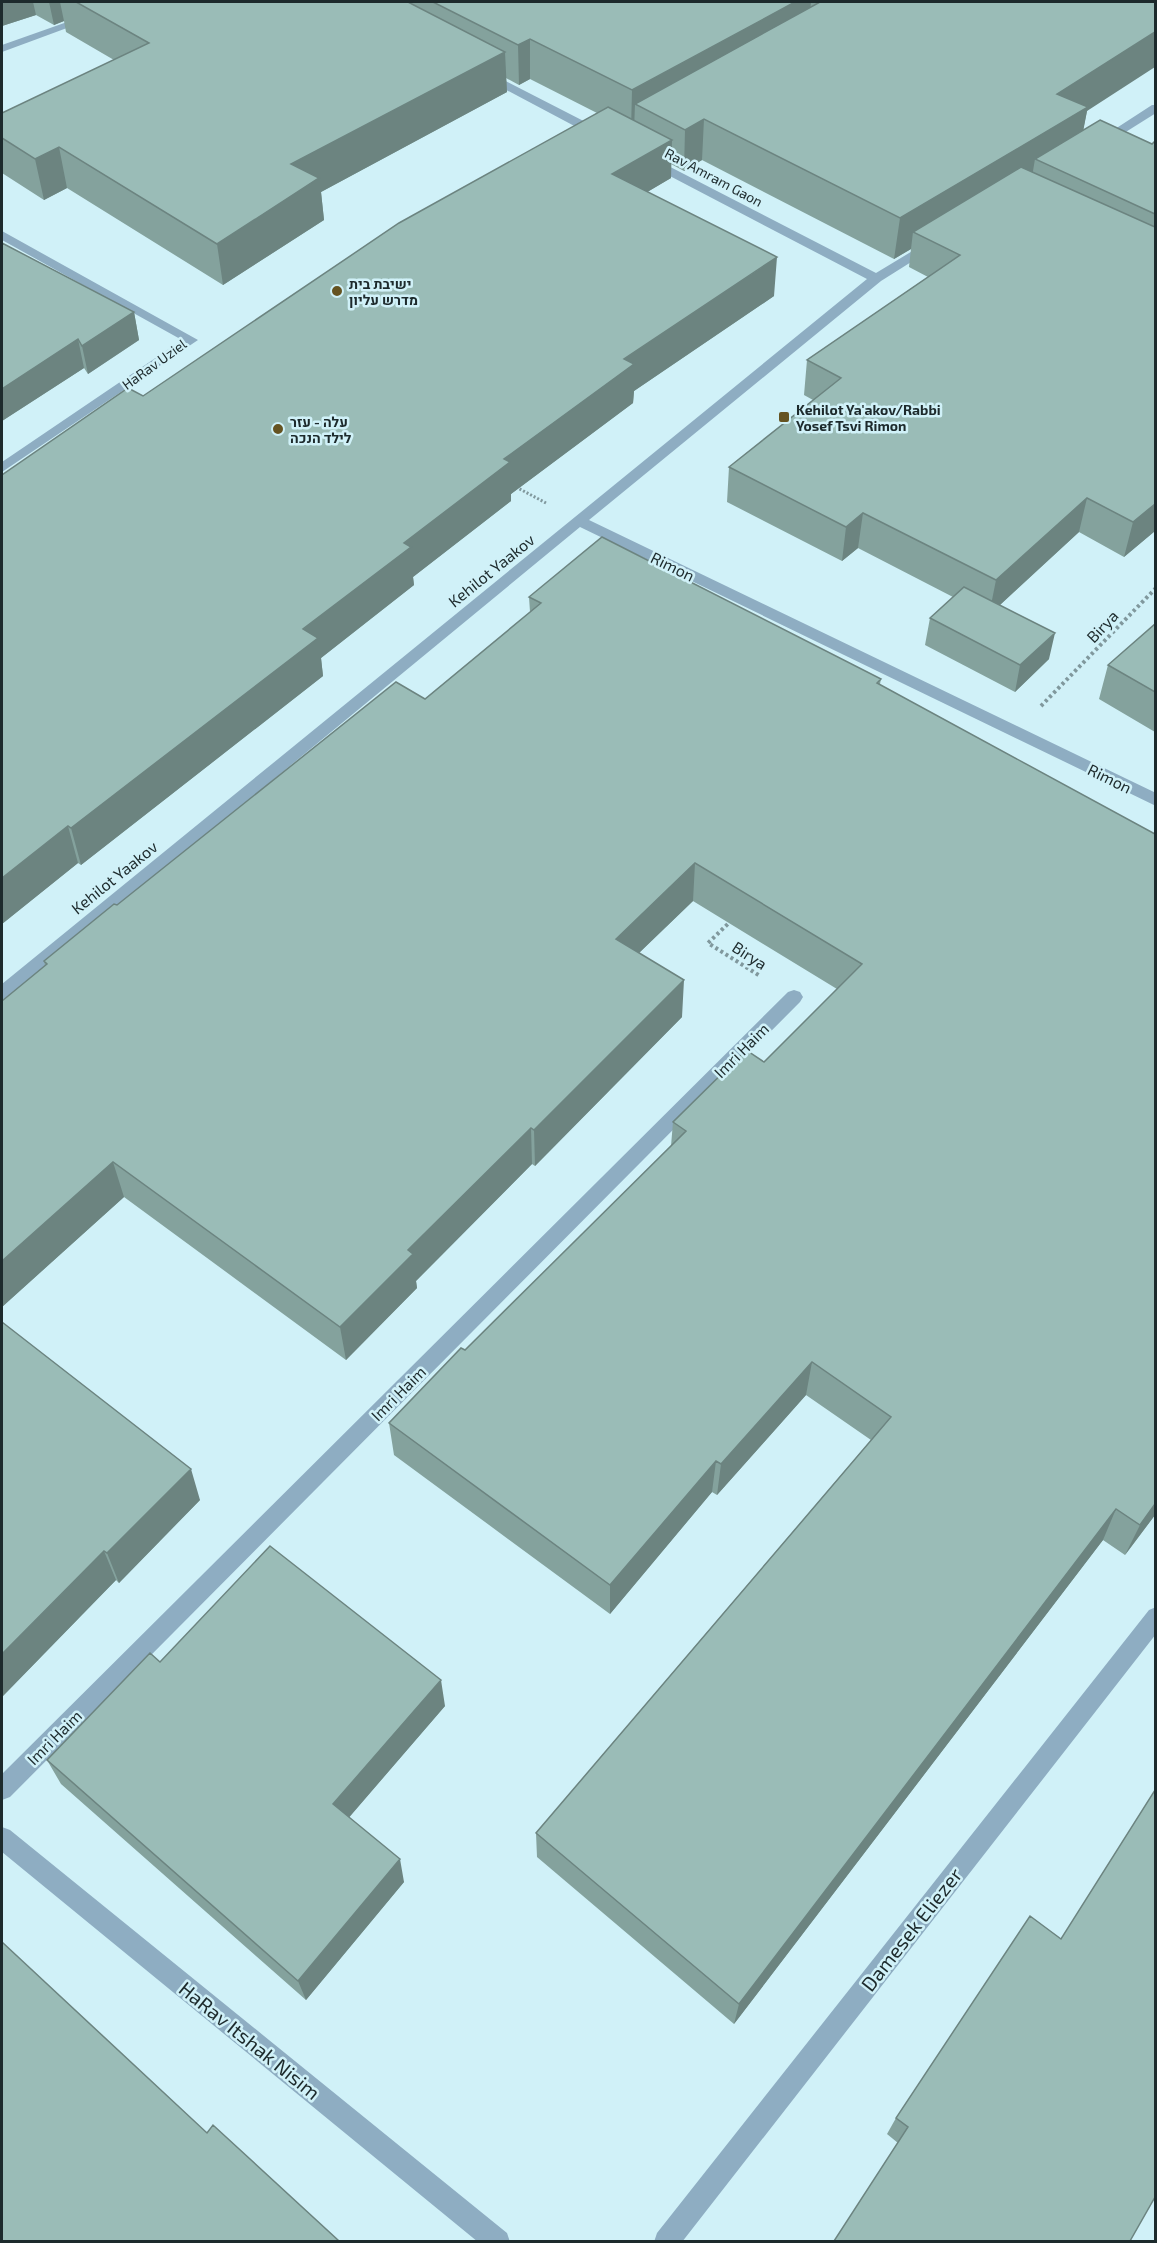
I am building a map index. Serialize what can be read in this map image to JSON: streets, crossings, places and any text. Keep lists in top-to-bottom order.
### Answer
{
  "streets": {
    "street": [
      "Rav Amram Gaon",
      "HaRav Uziel",
      "Rimon",
      "Kehilot Yaakov",
      "Imri Haim",
      "Damesek Eliezer",
      "HaRav Itshak Nisim"
    ],
    "path": ["Birya"]
  },
  "crossings": [
    ["Rav Amram Gaon", "Kehilot Yaakov"],
    ["Rimon", "Kehilot Yaakov"],
    ["Rimon", "Birya"],
    ["Birya", "Imri Haim"]
  ],
  "places": {
    "other": ["ישיבת בית מדרש עליון", "עלה - עזר לילד הנכה"],
    "transit": ["Kehilot Ya'akov/Rabbi Yosef Tsvi Rimon"]
  }
}
